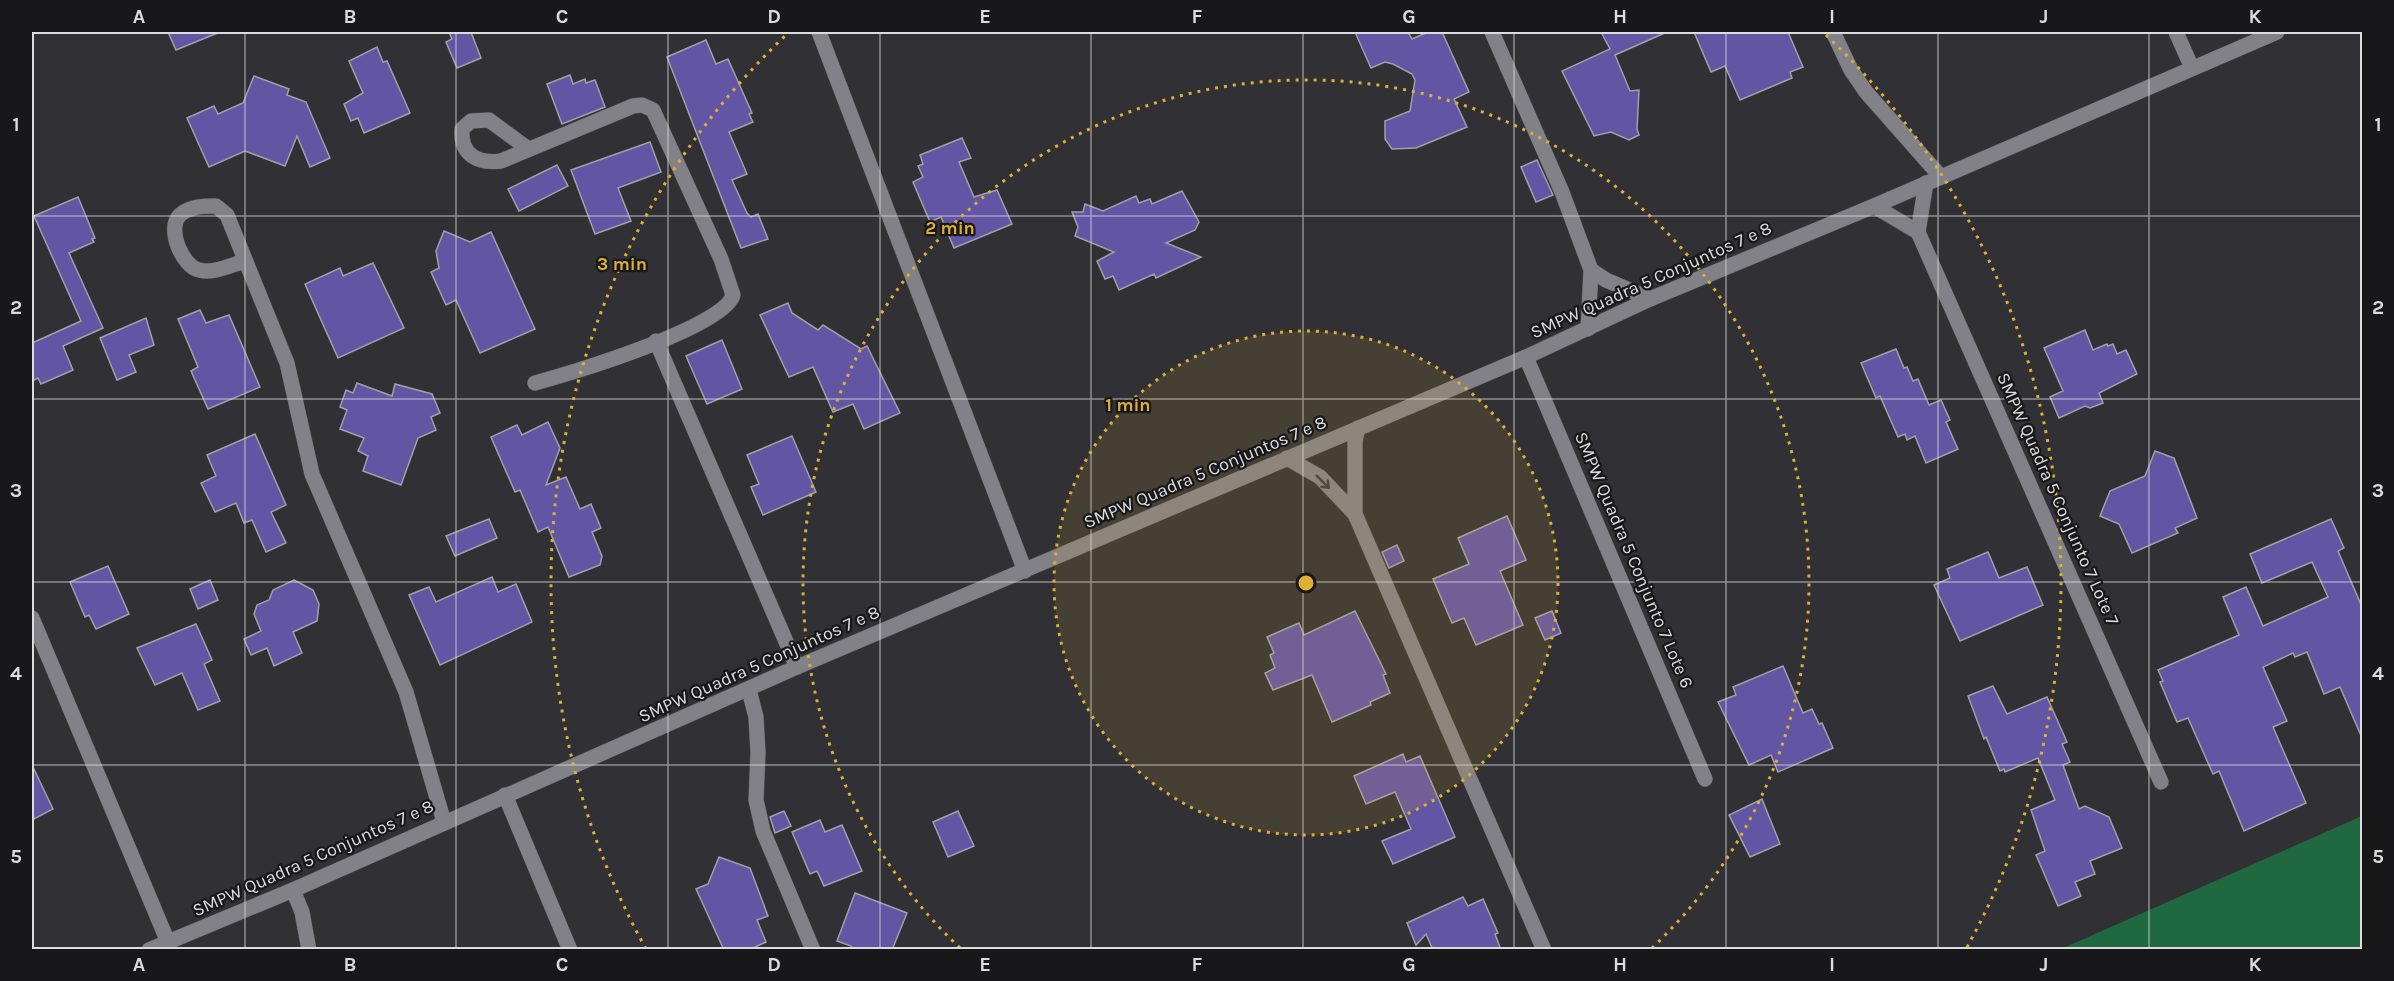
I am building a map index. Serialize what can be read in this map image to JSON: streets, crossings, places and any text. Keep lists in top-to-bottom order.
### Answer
{
  "streets": {
    "street": ["SMPW Quadra 5 Conjuntos 7 e 8", "SMPW Quadra 5 Conjunto 7 Lote 7", "SMPW Quadra 5 Conjunto 7 Lote 6"]
  },
  "crossings": [
    ["SMPW Quadra 5 Conjuntos 7 e 8", "SMPW Quadra 5 Conjunto 7 Lote 6"]
  ],
  "grid": {
    "columns": [
      "A",
      "B",
      "C",
      "D",
      "E",
      "F",
      "G",
      "H",
      "I",
      "J",
      "K"
    ],
    "rows": [
      "1",
      "2",
      "3",
      "4",
      "5"
    ]
  },
  "rings": ["2 min", "3 min", "1 min"]
}
